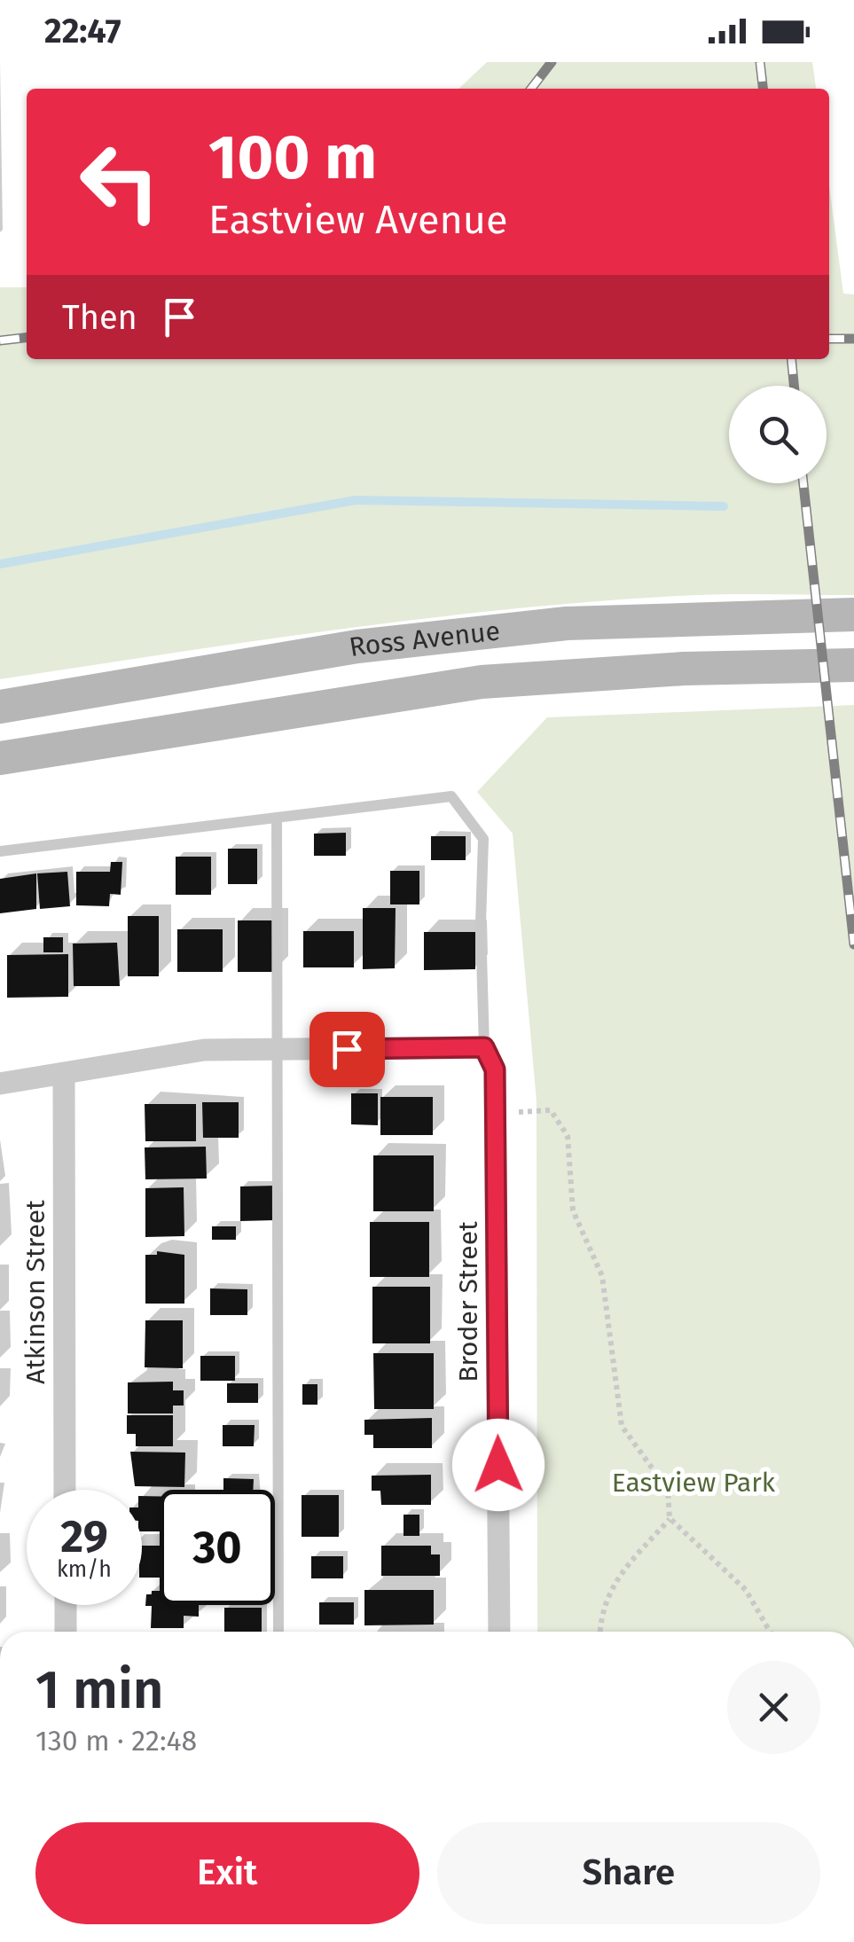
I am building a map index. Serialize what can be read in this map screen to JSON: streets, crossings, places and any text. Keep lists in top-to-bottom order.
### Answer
{
  "streets": {
    "main road": ["Ross Avenue"],
    "street": ["Atkinson Street", "Broder Street"]
  },
  "parks": ["Eastview Park"],
  "page": {
    "status": "22:47",
    "turn": ["100 m", "Eastview Avenue"],
    "then": "Then",
    "speed": "29 km/h",
    "limit": "30",
    "heading": ["1 min", "130 m · 22:48"],
    "buttons": ["Exit", "Share"]
  }
}
